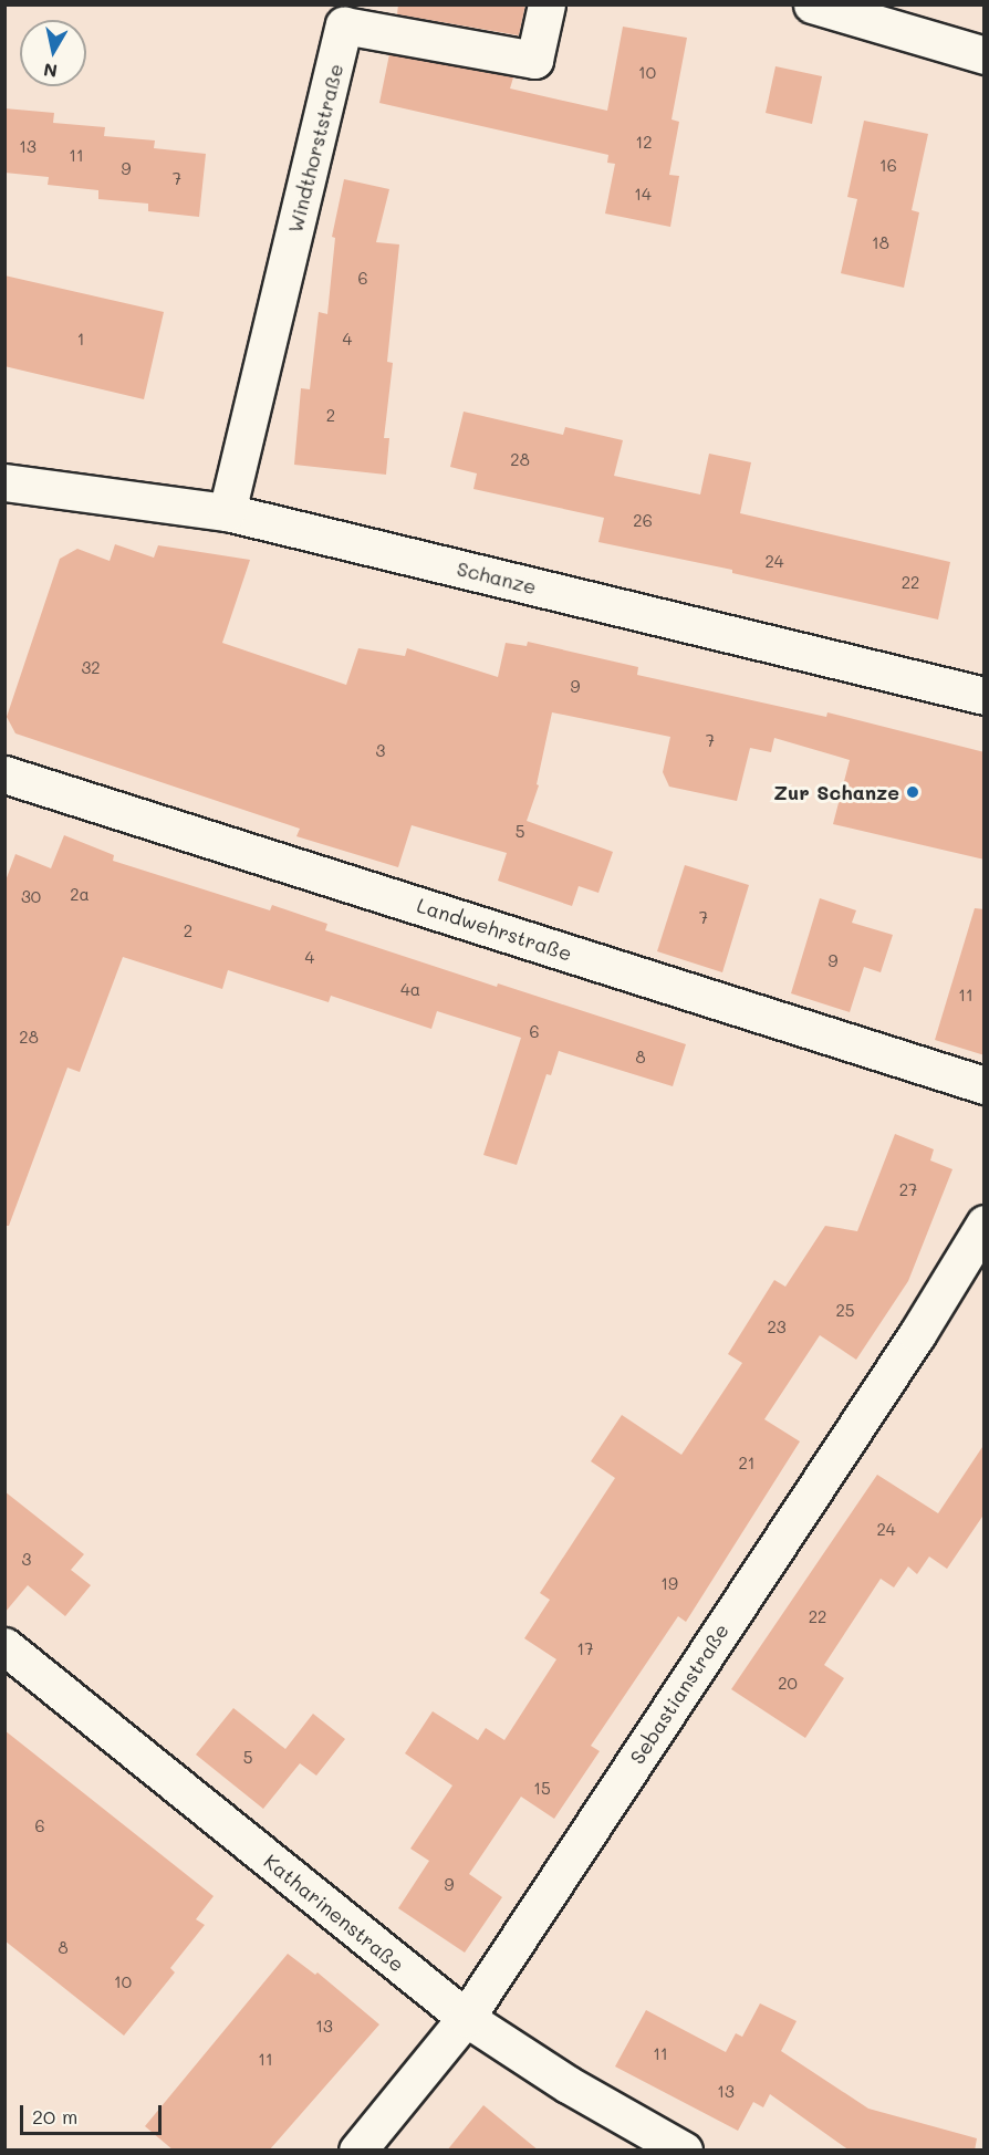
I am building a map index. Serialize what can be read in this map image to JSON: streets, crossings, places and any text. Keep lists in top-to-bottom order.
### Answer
{
  "streets": {
    "street": [
      "Windthorststraße",
      "Schanze",
      "Landwehrstraße",
      "Sebastianstraße",
      "Katharinenstraße"
    ]
  },
  "crossings": [
    ["Windthorststraße", "Schanze"],
    ["Sebastianstraße", "Katharinenstraße"]
  ],
  "places": ["Zur Schanze"],
  "house_numbers": [
    "10",
    "12",
    "13",
    "11",
    "16",
    "9",
    "7",
    "14",
    "18",
    "6",
    "1",
    "4",
    "2",
    "28",
    "26",
    "24",
    "22",
    "32",
    "9",
    "7",
    "3",
    "5",
    "2a",
    "30",
    "7",
    "2",
    "4",
    "9",
    "4a",
    "11",
    "6",
    "28",
    "8",
    "27",
    "25",
    "23",
    "21",
    "24",
    "3",
    "19",
    "22",
    "17",
    "20",
    "5",
    "15",
    "6",
    "9",
    "8",
    "10",
    "13",
    "11",
    "11",
    "13"
  ],
  "scale_bar": "20 m",
  "north": "bottom"
}
